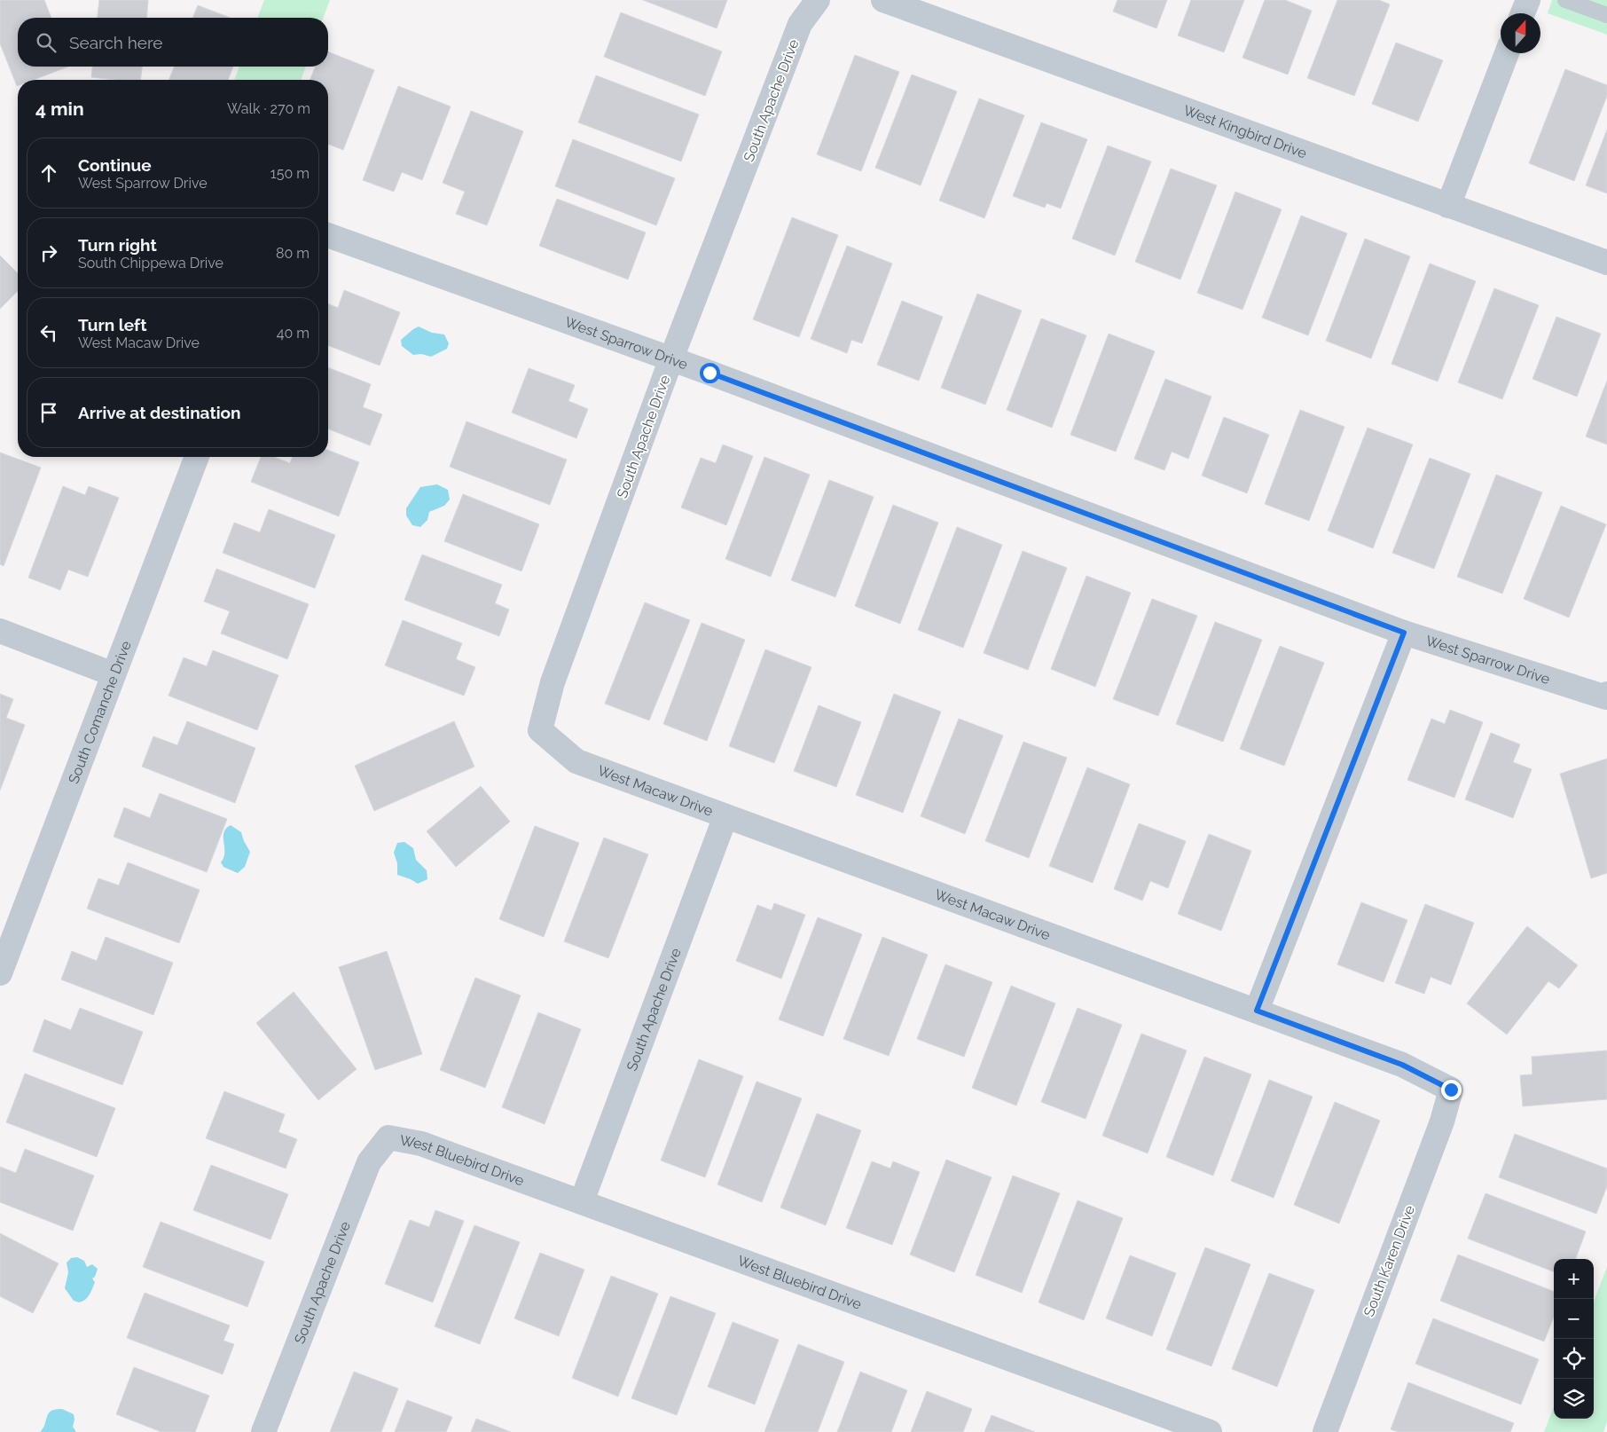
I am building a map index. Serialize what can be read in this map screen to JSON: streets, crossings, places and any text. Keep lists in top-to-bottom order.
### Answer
{
  "streets": {
    "street": [
      "South Apache Drive",
      "West Kingbird Drive",
      "West Sparrow Drive",
      "South Comanche Drive",
      "West Macaw Drive",
      "West Bluebird Drive",
      "South Karen Drive"
    ]
  },
  "crossings": [
    ["South Apache Drive", "West Sparrow Drive"],
    ["South Apache Drive", "West Macaw Drive"],
    ["South Apache Drive", "West Bluebird Drive"],
    ["West Macaw Drive", "South Karen Drive"]
  ],
  "north": "top",
  "page": {
    "search": "Search here",
    "heading": ["4 min", "Walk · 270 m"],
    "list": [
      ["Continue", "West Sparrow Drive", "150 m"],
      ["Turn right", "South Chippewa Drive", "80 m"],
      ["Turn left", "West Macaw Drive", "40 m"],
      "Arrive at destination"
    ],
    "map_buttons": ["+", "−"]
  }
}
